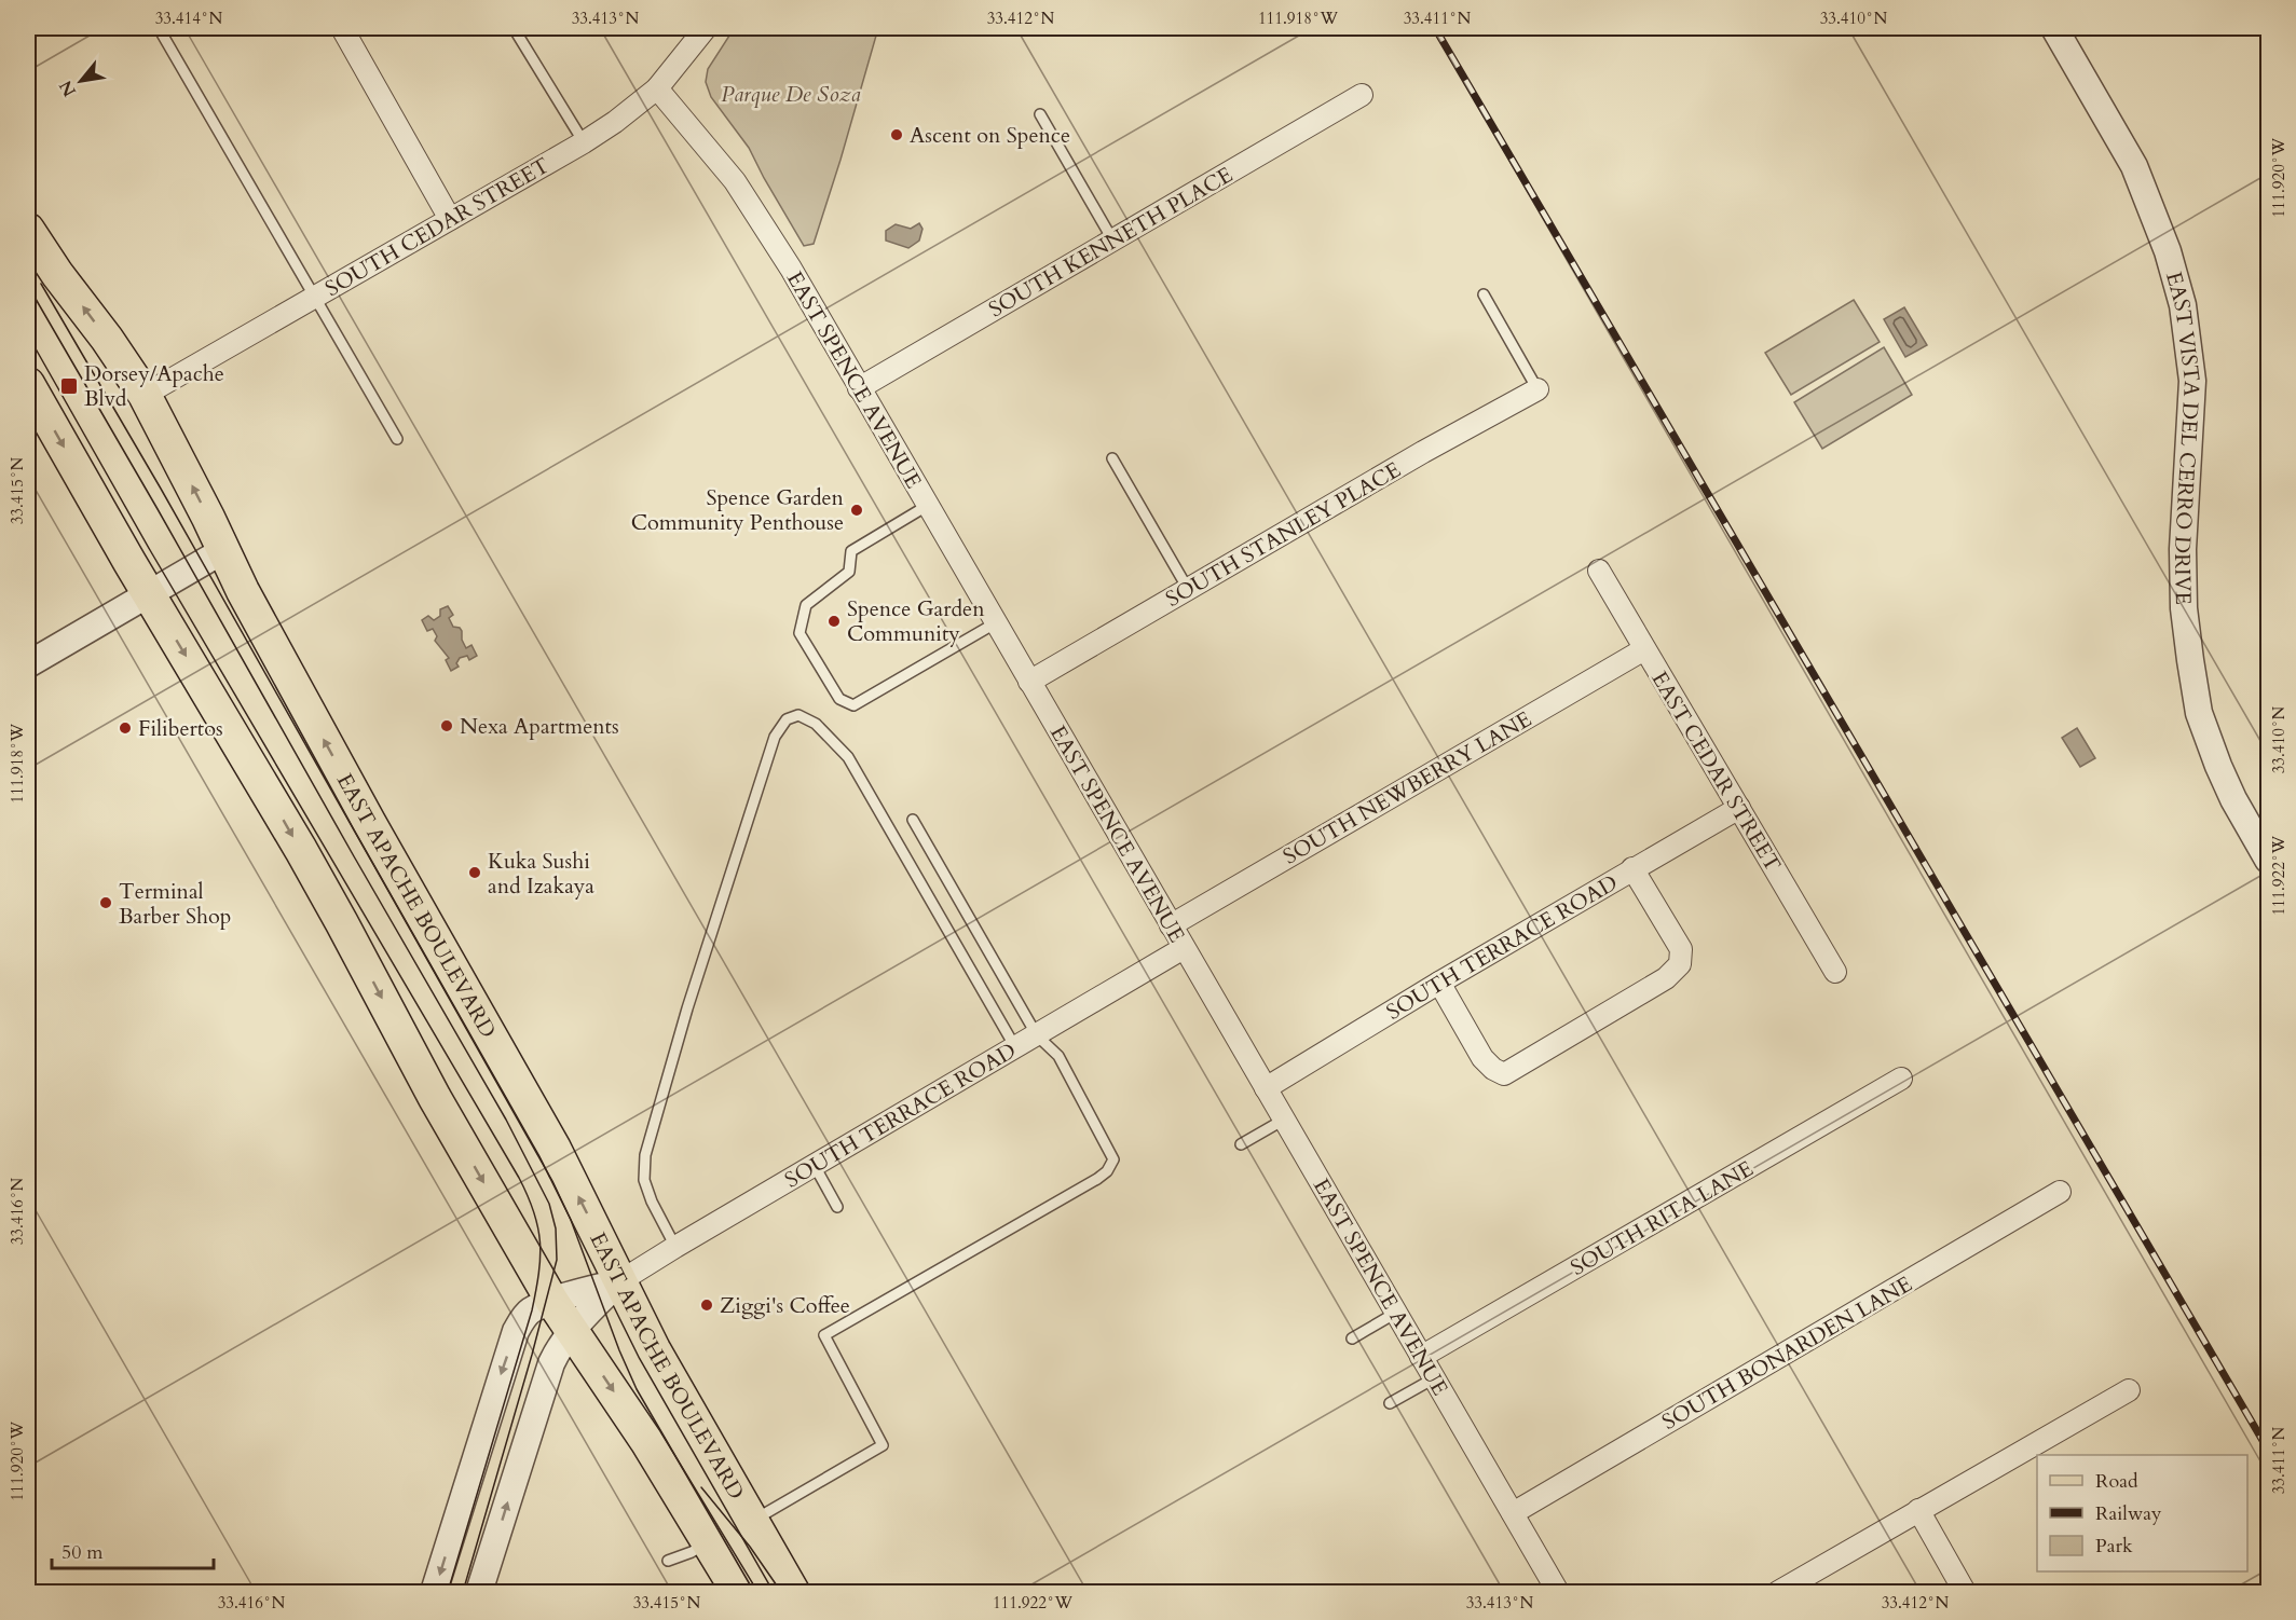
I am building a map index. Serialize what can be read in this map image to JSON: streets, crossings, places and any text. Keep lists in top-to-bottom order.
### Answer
{
  "streets": {
    "main road": ["EAST APACHE BOULEVARD"],
    "street": [
      "SOUTH CEDAR STREET",
      "SOUTH KENNETH PLACE",
      "EAST SPENCE AVENUE",
      "EAST VISTA DEL CERRO DRIVE",
      "SOUTH STANLEY PLACE",
      "EAST CEDAR STREET",
      "SOUTH NEWBERRY LANE",
      "SOUTH TERRACE ROAD",
      "SOUTH RITA LANE",
      "SOUTH BONARDEN LANE"
    ]
  },
  "crossings": [
    ["SOUTH CEDAR STREET", "EAST SPENCE AVENUE"],
    ["SOUTH CEDAR STREET", "EAST APACHE BOULEVARD"],
    ["SOUTH KENNETH PLACE", "EAST SPENCE AVENUE"],
    ["EAST SPENCE AVENUE", "SOUTH STANLEY PLACE"],
    ["EAST SPENCE AVENUE", "SOUTH NEWBERRY LANE"],
    ["EAST SPENCE AVENUE", "SOUTH TERRACE ROAD"],
    ["EAST SPENCE AVENUE", "SOUTH RITA LANE"],
    ["EAST SPENCE AVENUE", "SOUTH BONARDEN LANE"],
    ["EAST CEDAR STREET", "SOUTH NEWBERRY LANE"],
    ["EAST CEDAR STREET", "SOUTH TERRACE ROAD"],
    ["EAST APACHE BOULEVARD", "SOUTH TERRACE ROAD"]
  ],
  "parks": ["Parque De Soza"],
  "places": {
    "other": [
      "Ascent on Spence",
      "Spence Garden Community Penthouse",
      "Spence Garden Community",
      "Nexa Apartments",
      "Filibertos",
      "Kuka Sushi and Izakaya",
      "Terminal Barber Shop",
      "Ziggi's Coffee"
    ],
    "transit": ["Dorsey/Apache Blvd"]
  },
  "legend": ["Road", "Railway", "Park"],
  "scale_bar": "50 m",
  "north": "bottom left",
  "coordinates": [
    "33.414°N",
    "33.413°N",
    "33.412°N",
    "111.918°W",
    "33.411°N",
    "33.410°N",
    "111.920°W",
    "33.415°N",
    "111.922°W",
    "33.416°N"
  ]
}
